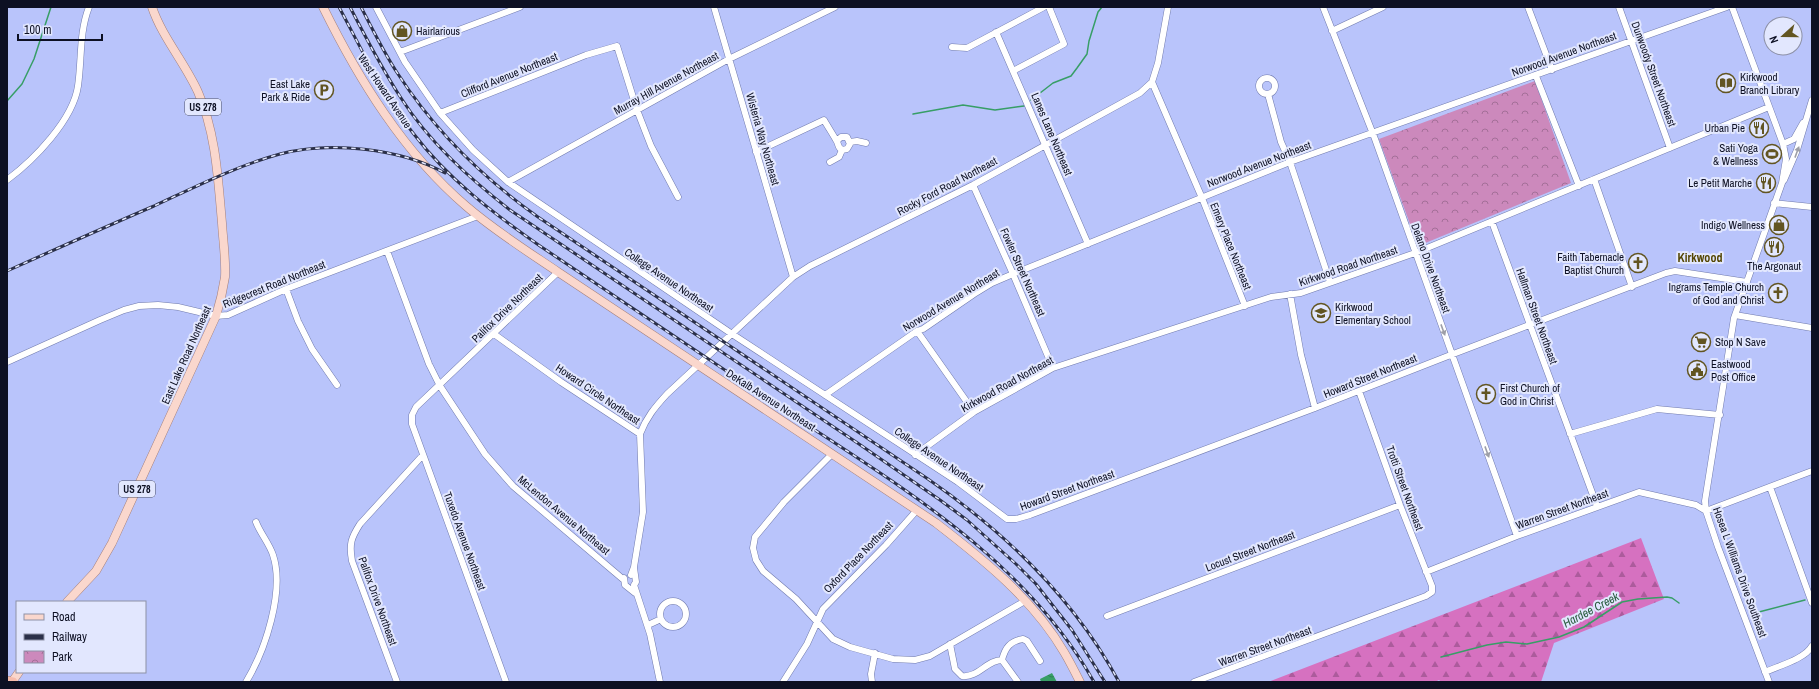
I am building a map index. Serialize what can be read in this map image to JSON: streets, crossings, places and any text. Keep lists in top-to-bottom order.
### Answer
{
  "streets": {
    "main road": [
      "West Howard Avenue",
      "US 278",
      "East Lake Road Northeast",
      "DeKalb Avenue Northeast"
    ],
    "street": [
      "Norwood Avenue Northeast",
      "Dunwoody Street Northeast",
      "Clifford Avenue Northeast",
      "Murray Hill Avenue Northeast",
      "Lanes Lane Northeast",
      "Wisteria Way Northeast",
      "Rocky Ford Road Northeast",
      "Emery Place Northeast",
      "Kirkwood Road Northeast",
      "Delano Drive Northeast",
      "Fowler Street Northeast",
      "College Avenue Northeast",
      "Ridgecrest Road Northeast",
      "Palifox Drive Northeast",
      "Hallman Street Northeast",
      "Howard Street Northeast",
      "Howard Circle Northeast",
      "Trotti Street Northeast",
      "Warren Street Northeast",
      "McLendon Avenue Northeast",
      "Tuxedo Avenue Northeast",
      "Locust Street Northeast",
      "Oxford Place Northeast",
      "Hosea L Williams Drive Southeast"
    ]
  },
  "crossings": [
    ["Norwood Avenue Northeast", "Dunwoody Street Northeast"],
    ["Norwood Avenue Northeast", "Lanes Lane Northeast"],
    ["Norwood Avenue Northeast", "Emery Place Northeast"],
    ["Norwood Avenue Northeast", "Delano Drive Northeast"],
    ["Norwood Avenue Northeast", "Fowler Street Northeast"],
    ["Norwood Avenue Northeast", "College Avenue Northeast"],
    ["Dunwoody Street Northeast", "Kirkwood Road Northeast"],
    ["Clifford Avenue Northeast", "Murray Hill Avenue Northeast"],
    ["Clifford Avenue Northeast", "College Avenue Northeast"],
    ["Murray Hill Avenue Northeast", "Wisteria Way Northeast"],
    ["Murray Hill Avenue Northeast", "College Avenue Northeast"],
    ["West Howard Avenue", "DeKalb Avenue Northeast"],
    ["Lanes Lane Northeast", "Rocky Ford Road Northeast"],
    ["Wisteria Way Northeast", "Rocky Ford Road Northeast"],
    ["Rocky Ford Road Northeast", "Emery Place Northeast"],
    ["Rocky Ford Road Northeast", "Fowler Street Northeast"],
    ["Rocky Ford Road Northeast", "College Avenue Northeast"],
    ["Rocky Ford Road Northeast", "Howard Circle Northeast"],
    ["Rocky Ford Road Northeast", "DeKalb Avenue Northeast"],
    ["Emery Place Northeast", "Kirkwood Road Northeast"],
    ["Kirkwood Road Northeast", "Delano Drive Northeast"],
    ["Kirkwood Road Northeast", "Fowler Street Northeast"],
    ["Kirkwood Road Northeast", "College Avenue Northeast"],
    ["Kirkwood Road Northeast", "Hallman Street Northeast"],
    ["Kirkwood Road Northeast", "Hosea L Williams Drive Southeast"],
    ["Delano Drive Northeast", "Howard Street Northeast"],
    ["Delano Drive Northeast", "Warren Street Northeast"],
    ["College Avenue Northeast", "Howard Street Northeast"],
    ["Ridgecrest Road Northeast", "East Lake Road Northeast"],
    ["Ridgecrest Road Northeast", "DeKalb Avenue Northeast"],
    ["Ridgecrest Road Northeast", "McLendon Avenue Northeast"],
    ["Palifox Drive Northeast", "Howard Circle Northeast"],
    ["Palifox Drive Northeast", "DeKalb Avenue Northeast"],
    ["Palifox Drive Northeast", "McLendon Avenue Northeast"],
    ["Palifox Drive Northeast", "Tuxedo Avenue Northeast"],
    ["Hallman Street Northeast", "Howard Street Northeast"],
    ["Hallman Street Northeast", "Warren Street Northeast"],
    ["Howard Street Northeast", "Trotti Street Northeast"],
    ["Howard Street Northeast", "Hosea L Williams Drive Southeast"],
    ["Howard Circle Northeast", "McLendon Avenue Northeast"],
    ["DeKalb Avenue Northeast", "Oxford Place Northeast"],
    ["Trotti Street Northeast", "Warren Street Northeast"],
    ["Trotti Street Northeast", "Locust Street Northeast"],
    ["Warren Street Northeast", "Hosea L Williams Drive Southeast"]
  ],
  "one_way": ["Delano Drive Northeast"],
  "districts": ["Kirkwood"],
  "water": ["Hardee Creek"],
  "places": {
    "shop": ["Hairlarious", "Indigo Wellness"],
    "library": ["Kirkwood Branch Library"],
    "parking": ["East Lake Park & Ride"],
    "restaurant": ["Urban Pie", "Le Petit Marche", "The Argonaut"],
    "sports": ["Sati Yoga & Wellness"],
    "church": ["Faith Tabernacle Baptist Church", "Ingrams Temple Church of God and Christ", "First Church of God in Christ"],
    "school or university": ["Kirkwood Elementary School"],
    "supermarket": ["Stop N Save"],
    "public building": ["Eastwood Post Office"]
  },
  "legend": ["Road", "Railway", "Park"],
  "scale_bar": "100 m",
  "north": "left"
}
